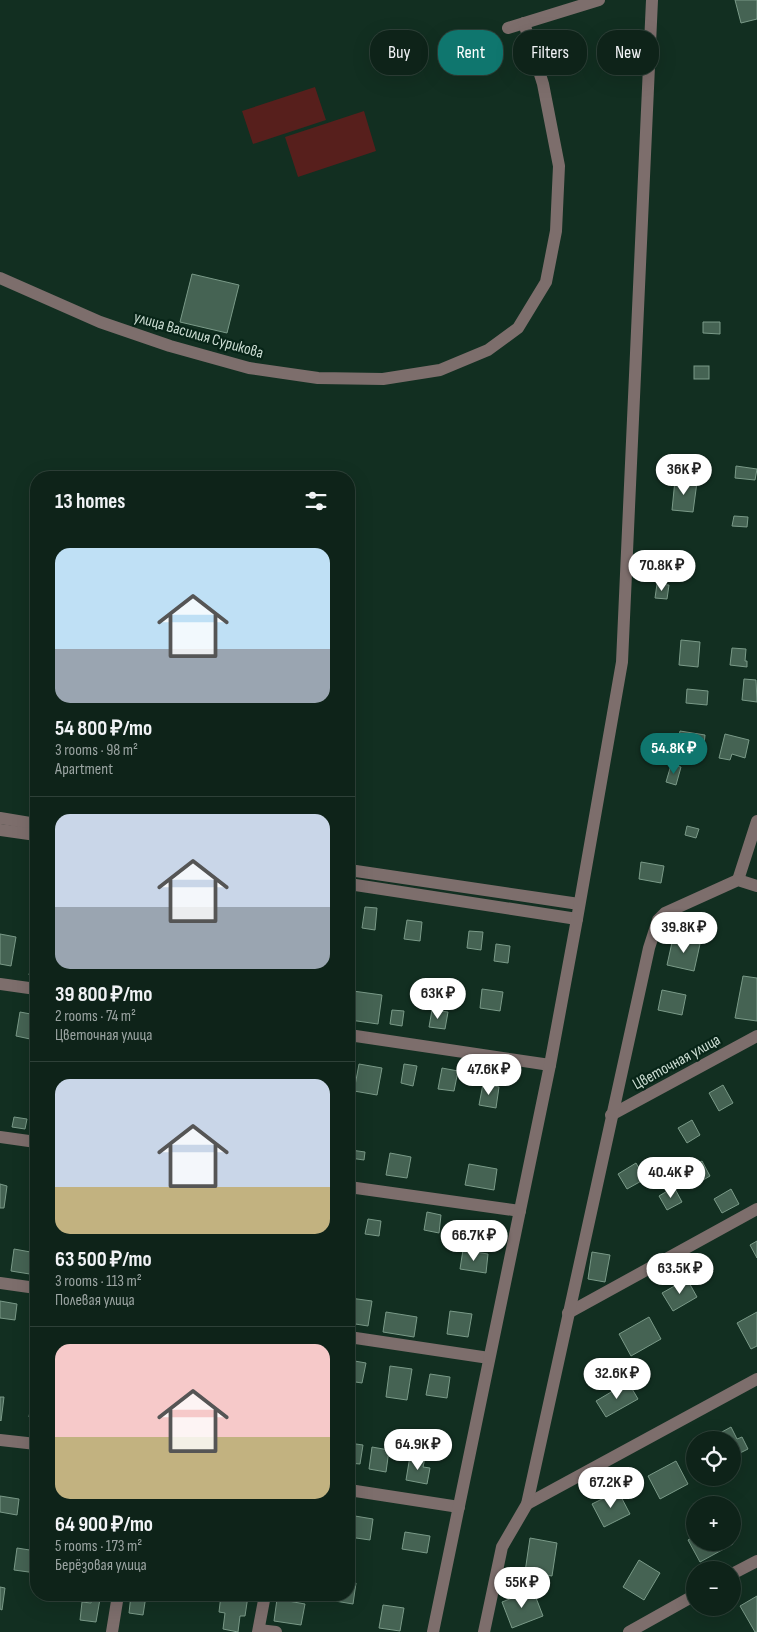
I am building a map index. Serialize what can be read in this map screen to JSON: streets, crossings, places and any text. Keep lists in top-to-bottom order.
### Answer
{
  "streets": {
    "street": ["улица Василия Сурикова", "Цветочная улица"]
  },
  "page": {
    "chip": [
      "Buy",
      "Rent",
      "Filters",
      "New"
    ],
    "price": [
      "36K ₽",
      "70.8K ₽",
      "54.8K ₽",
      "39.8K ₽",
      "63K ₽",
      "47.6K ₽",
      "40.4K ₽",
      "66.7K ₽",
      "63.5K ₽",
      "32.6K ₽",
      "64.9K ₽",
      "67.2K ₽",
      "55K ₽"
    ],
    "heading": "13 homes",
    "list": [
      {
        "name": "54 800 ₽/mo",
        "note": "3 rooms · 98 m² · Apartment"
      },
      {
        "name": "39 800 ₽/mo",
        "note": "2 rooms · 74 m² · Цветочная улица"
      },
      {
        "name": "63 500 ₽/mo",
        "note": "3 rooms · 113 m² · Полевая улица"
      },
      {
        "name": "64 900 ₽/mo",
        "note": "5 rooms · 173 m² · Берёзовая улица"
      }
    ],
    "map_buttons": ["+", "−"]
  }
}
